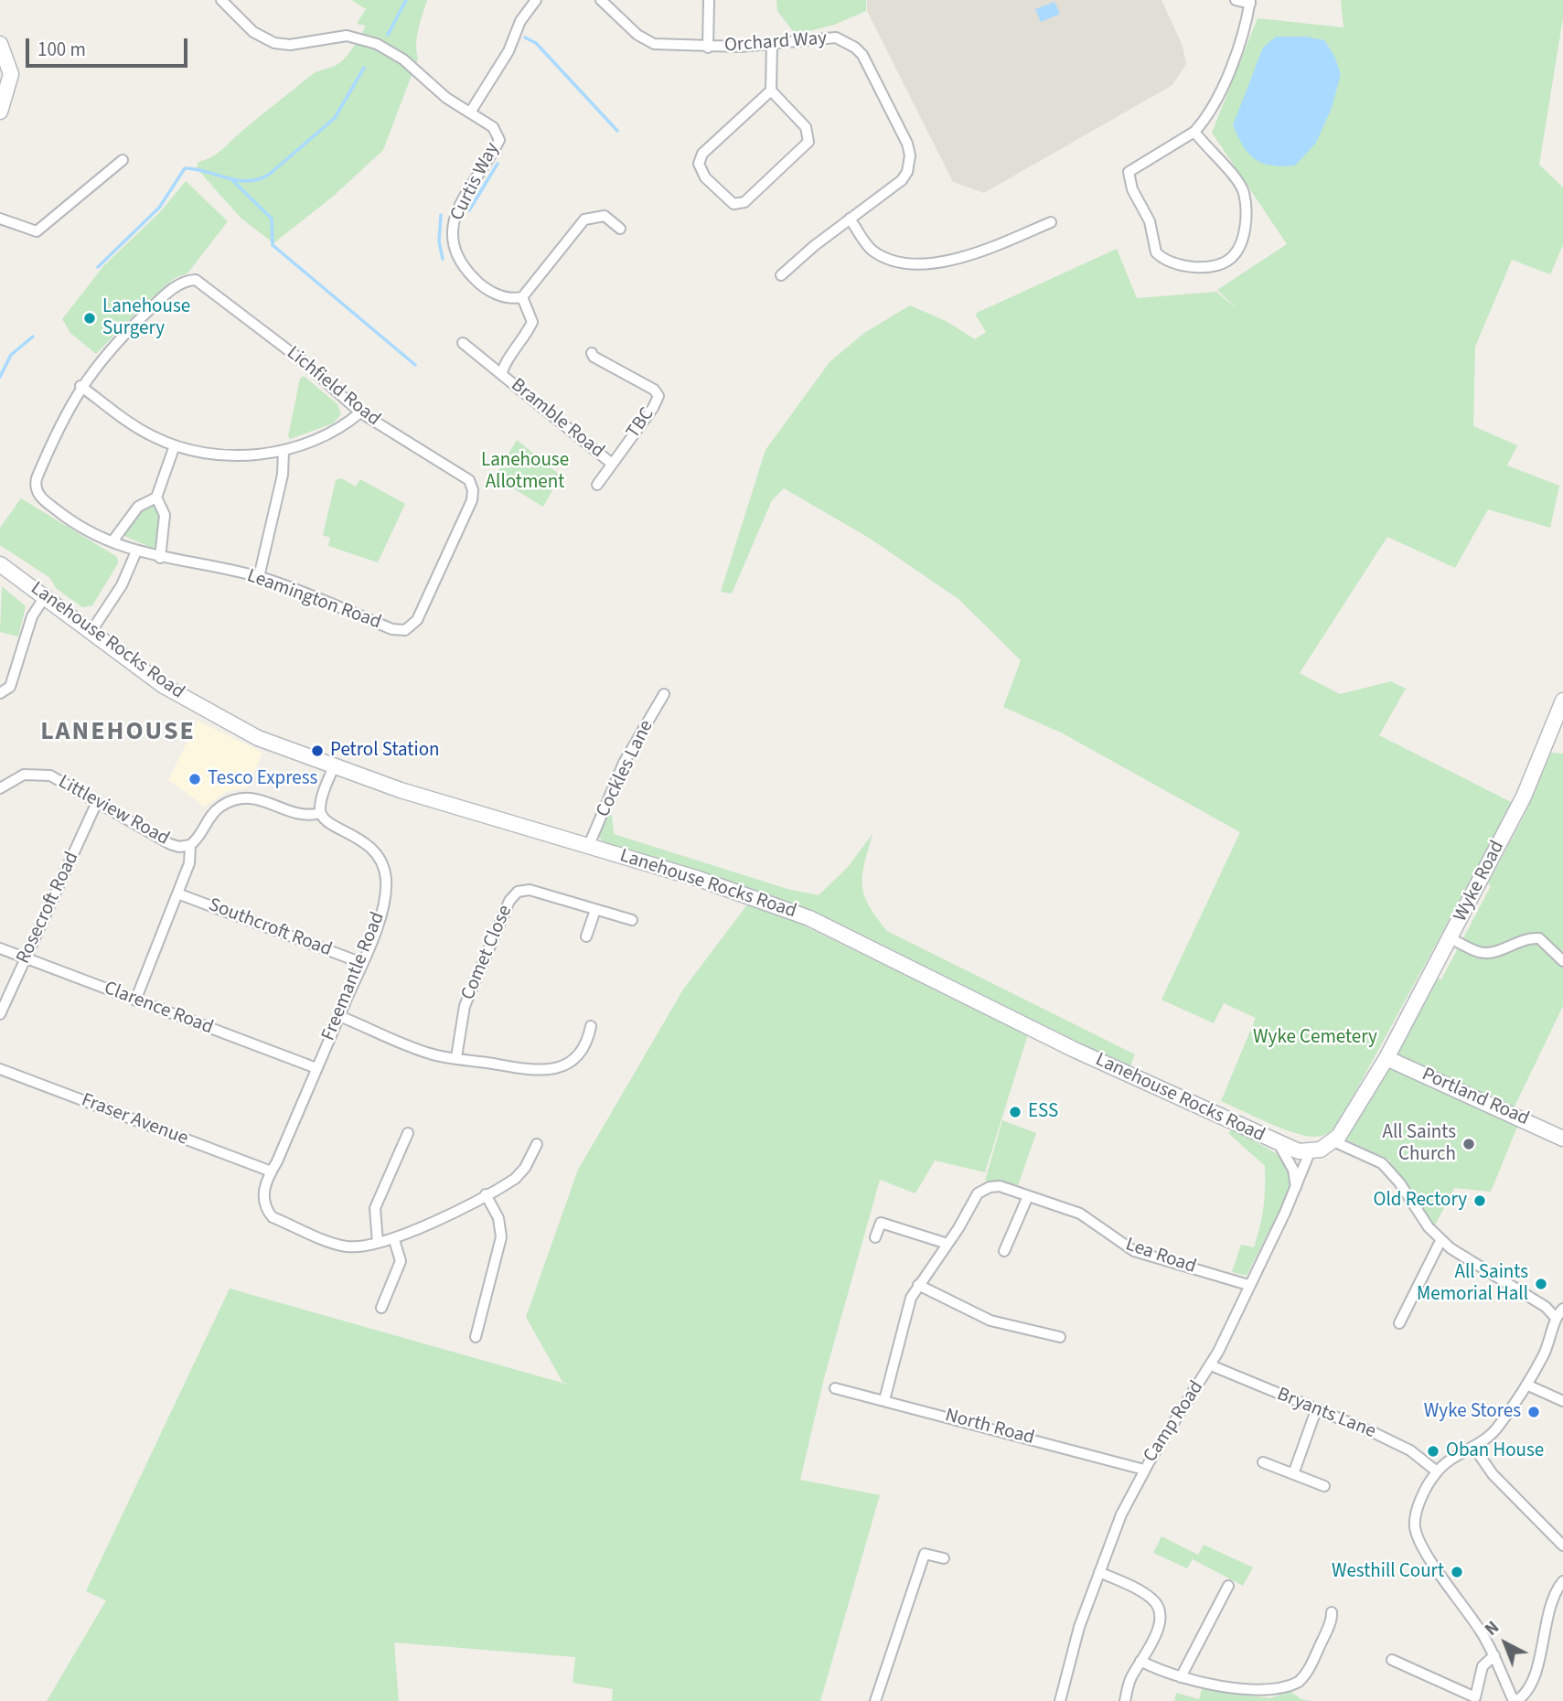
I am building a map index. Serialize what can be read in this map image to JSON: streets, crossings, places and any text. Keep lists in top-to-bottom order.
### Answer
{
  "streets": {
    "main road": ["Lanehouse Rocks Road", "Wyke Road", "Portland Road"],
    "street": [
      "Orchard Way",
      "Curtis Way",
      "Lichfield Road",
      "Bramble Road",
      "TBC",
      "Leamington Road",
      "Cockles Lane",
      "Littleview Road",
      "Rosecroft Road",
      "Southcroft Road",
      "Comet Close",
      "Freemantle Road",
      "Clarence Road",
      "Fraser Avenue",
      "Lea Road",
      "Bryants Lane",
      "Camp Road",
      "North Road"
    ]
  },
  "crossings": [
    ["Curtis Way", "Bramble Road"],
    ["Lichfield Road", "Leamington Road"],
    ["Bramble Road", "TBC"],
    ["Lanehouse Rocks Road", "Cockles Lane"],
    ["Lanehouse Rocks Road", "Camp Road"],
    ["Littleview Road", "Rosecroft Road"],
    ["Wyke Road", "Portland Road"],
    ["Rosecroft Road", "Clarence Road"],
    ["Southcroft Road", "Freemantle Road"],
    ["Freemantle Road", "Clarence Road"],
    ["Freemantle Road", "Fraser Avenue"],
    ["Lea Road", "Camp Road"],
    ["Bryants Lane", "Camp Road"],
    ["Camp Road", "North Road"]
  ],
  "districts": ["LANEHOUSE"],
  "parks": ["Lanehouse Allotment", "Wyke Cemetery"],
  "places": [
    "Lanehouse Surgery",
    "Petrol Station",
    "Tesco Express",
    "ESS",
    "All Saints Church",
    "Old Rectory",
    "All Saints Memorial Hall",
    "Wyke Stores",
    "Oban House",
    "Westhill Court"
  ],
  "scale_bar": "100 m",
  "north": "top left"
}
